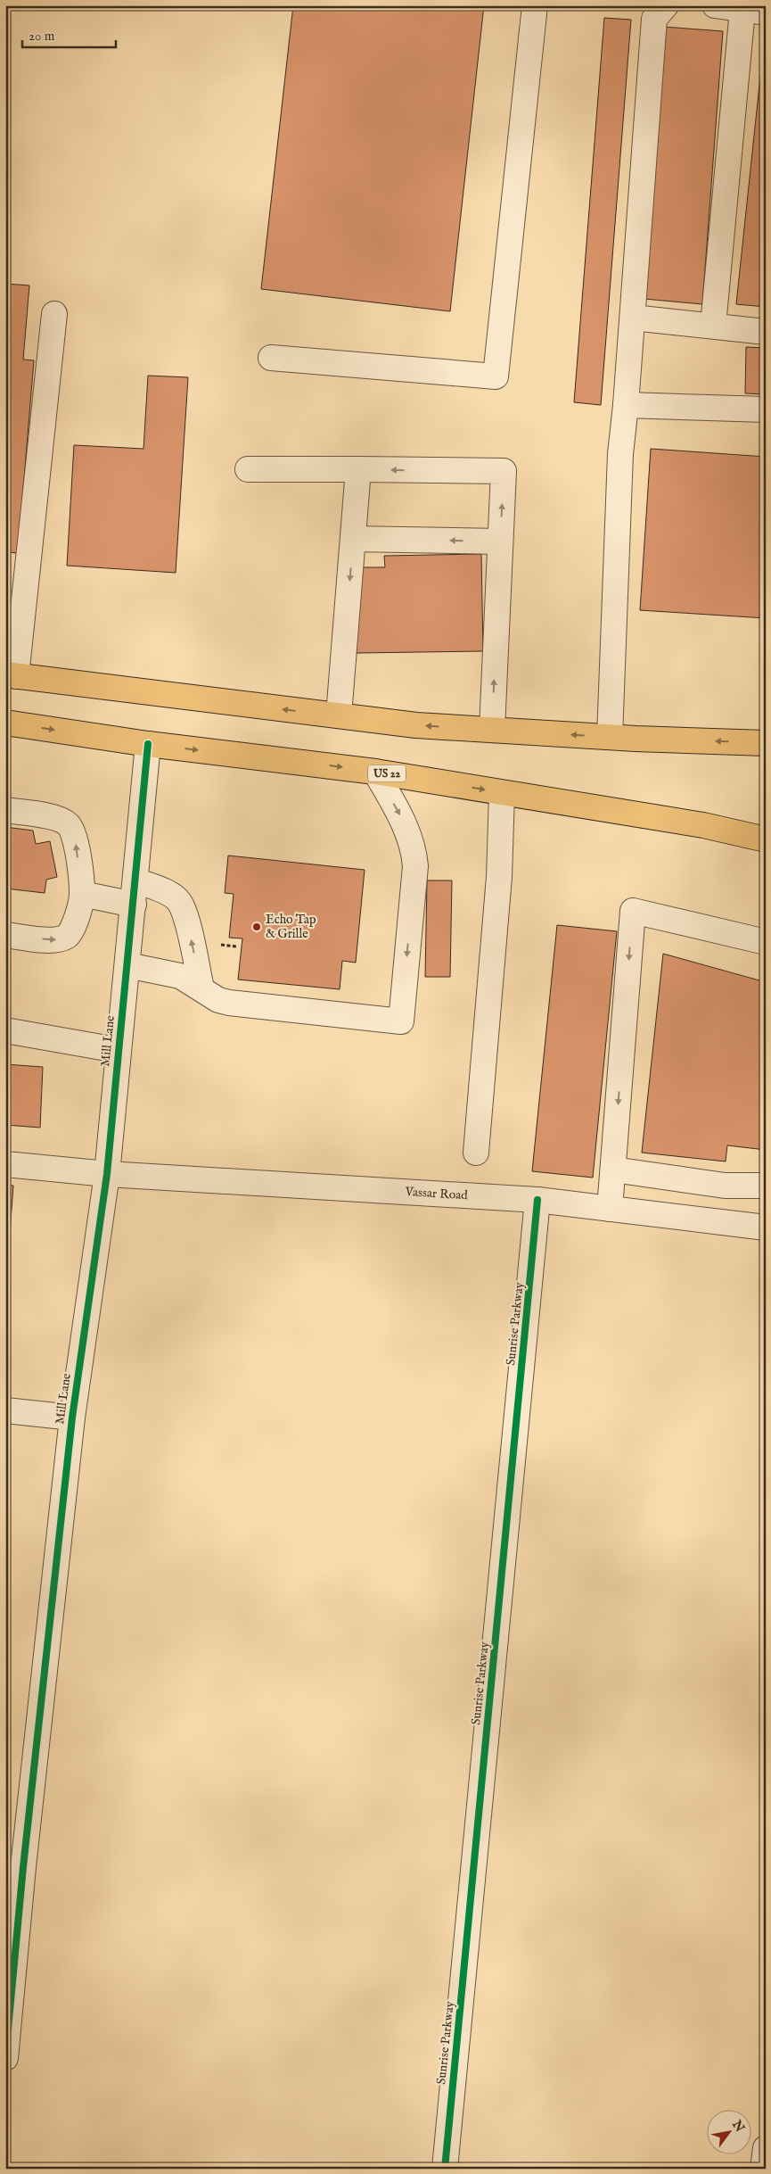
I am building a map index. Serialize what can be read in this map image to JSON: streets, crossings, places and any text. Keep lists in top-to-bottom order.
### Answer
{
  "streets": {
    "highway": ["US 22"],
    "street": ["Mill Lane", "Vassar Road", "Sunrise Parkway"]
  },
  "crossings": [
    ["US 22", "Mill Lane"],
    ["Mill Lane", "Vassar Road"],
    ["Vassar Road", "Sunrise Parkway"]
  ],
  "places": ["Echo Tap & Grille"],
  "scale_bar": "20 m",
  "north": "top right"
}
